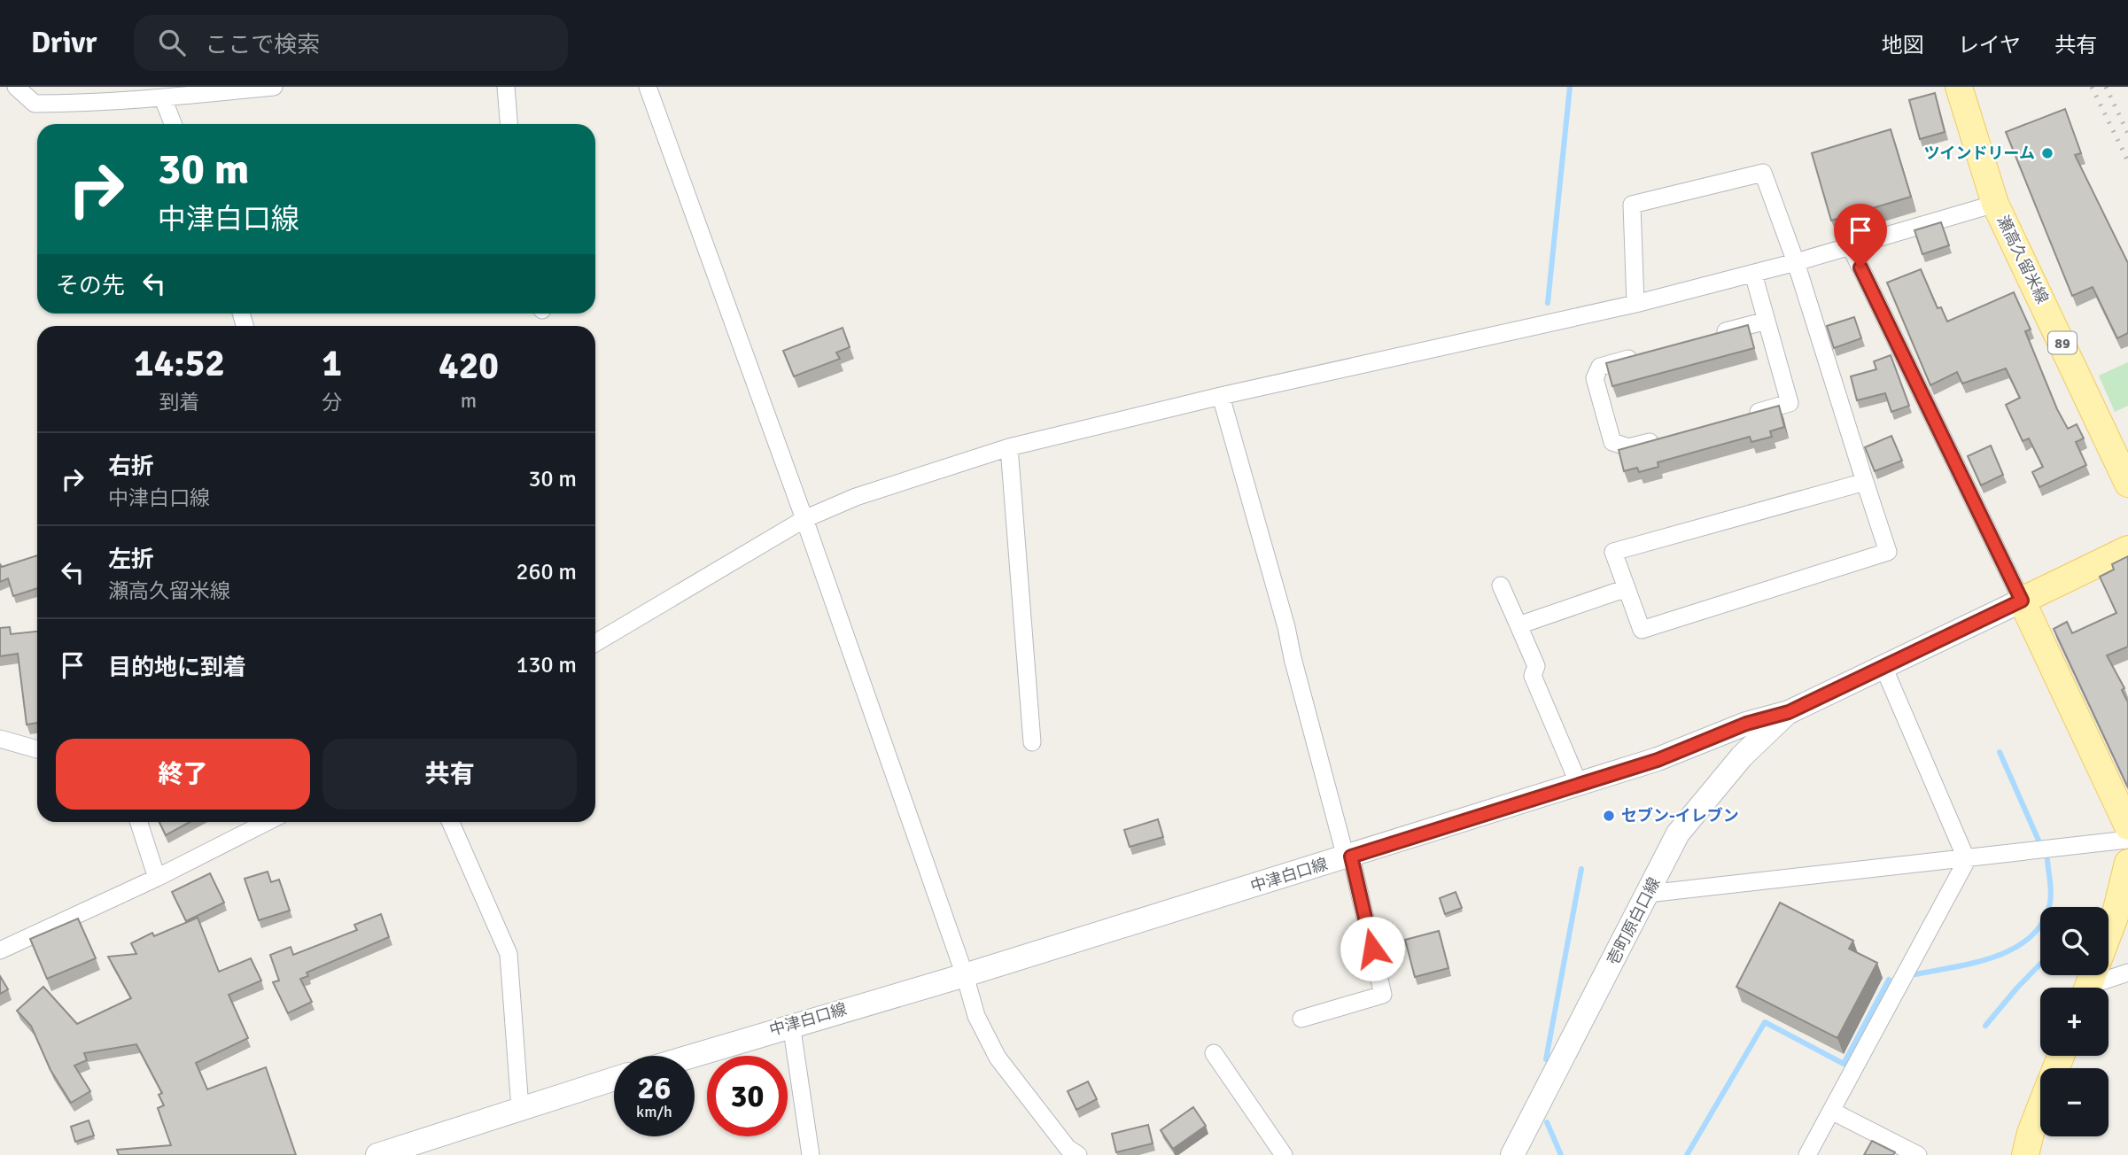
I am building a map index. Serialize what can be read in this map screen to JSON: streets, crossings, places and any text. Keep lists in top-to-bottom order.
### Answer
{
  "streets": {
    "main road": [
      "瀬高久留米線",
      "89",
      "中津白口線",
      "壱町原白口線"
    ]
  },
  "crossings": [
    ["中津白口線", "壱町原白口線"]
  ],
  "places": ["ツインドリーム", "セブン-イレブン"],
  "page": {
    "header": "Drivr",
    "search": "ここで検索",
    "nav": ["地図", "レイヤ", "共有"],
    "turn": ["30 m", "中津白口線"],
    "then": "その先",
    "eta": [
      "14:52",
      "到着",
      "1",
      "分",
      "420",
      "m"
    ],
    "list": [
      {
        "name": "右折",
        "note": "中津白口線",
        "value": "30 m"
      },
      {
        "name": "左折",
        "note": "瀬高久留米線",
        "value": "260 m"
      },
      {
        "name": "目的地に到着",
        "value": "130 m"
      }
    ],
    "buttons": ["終了", "共有"],
    "map_buttons": ["+", "−"],
    "speed": "26 km/h",
    "limit": "30"
  }
}
